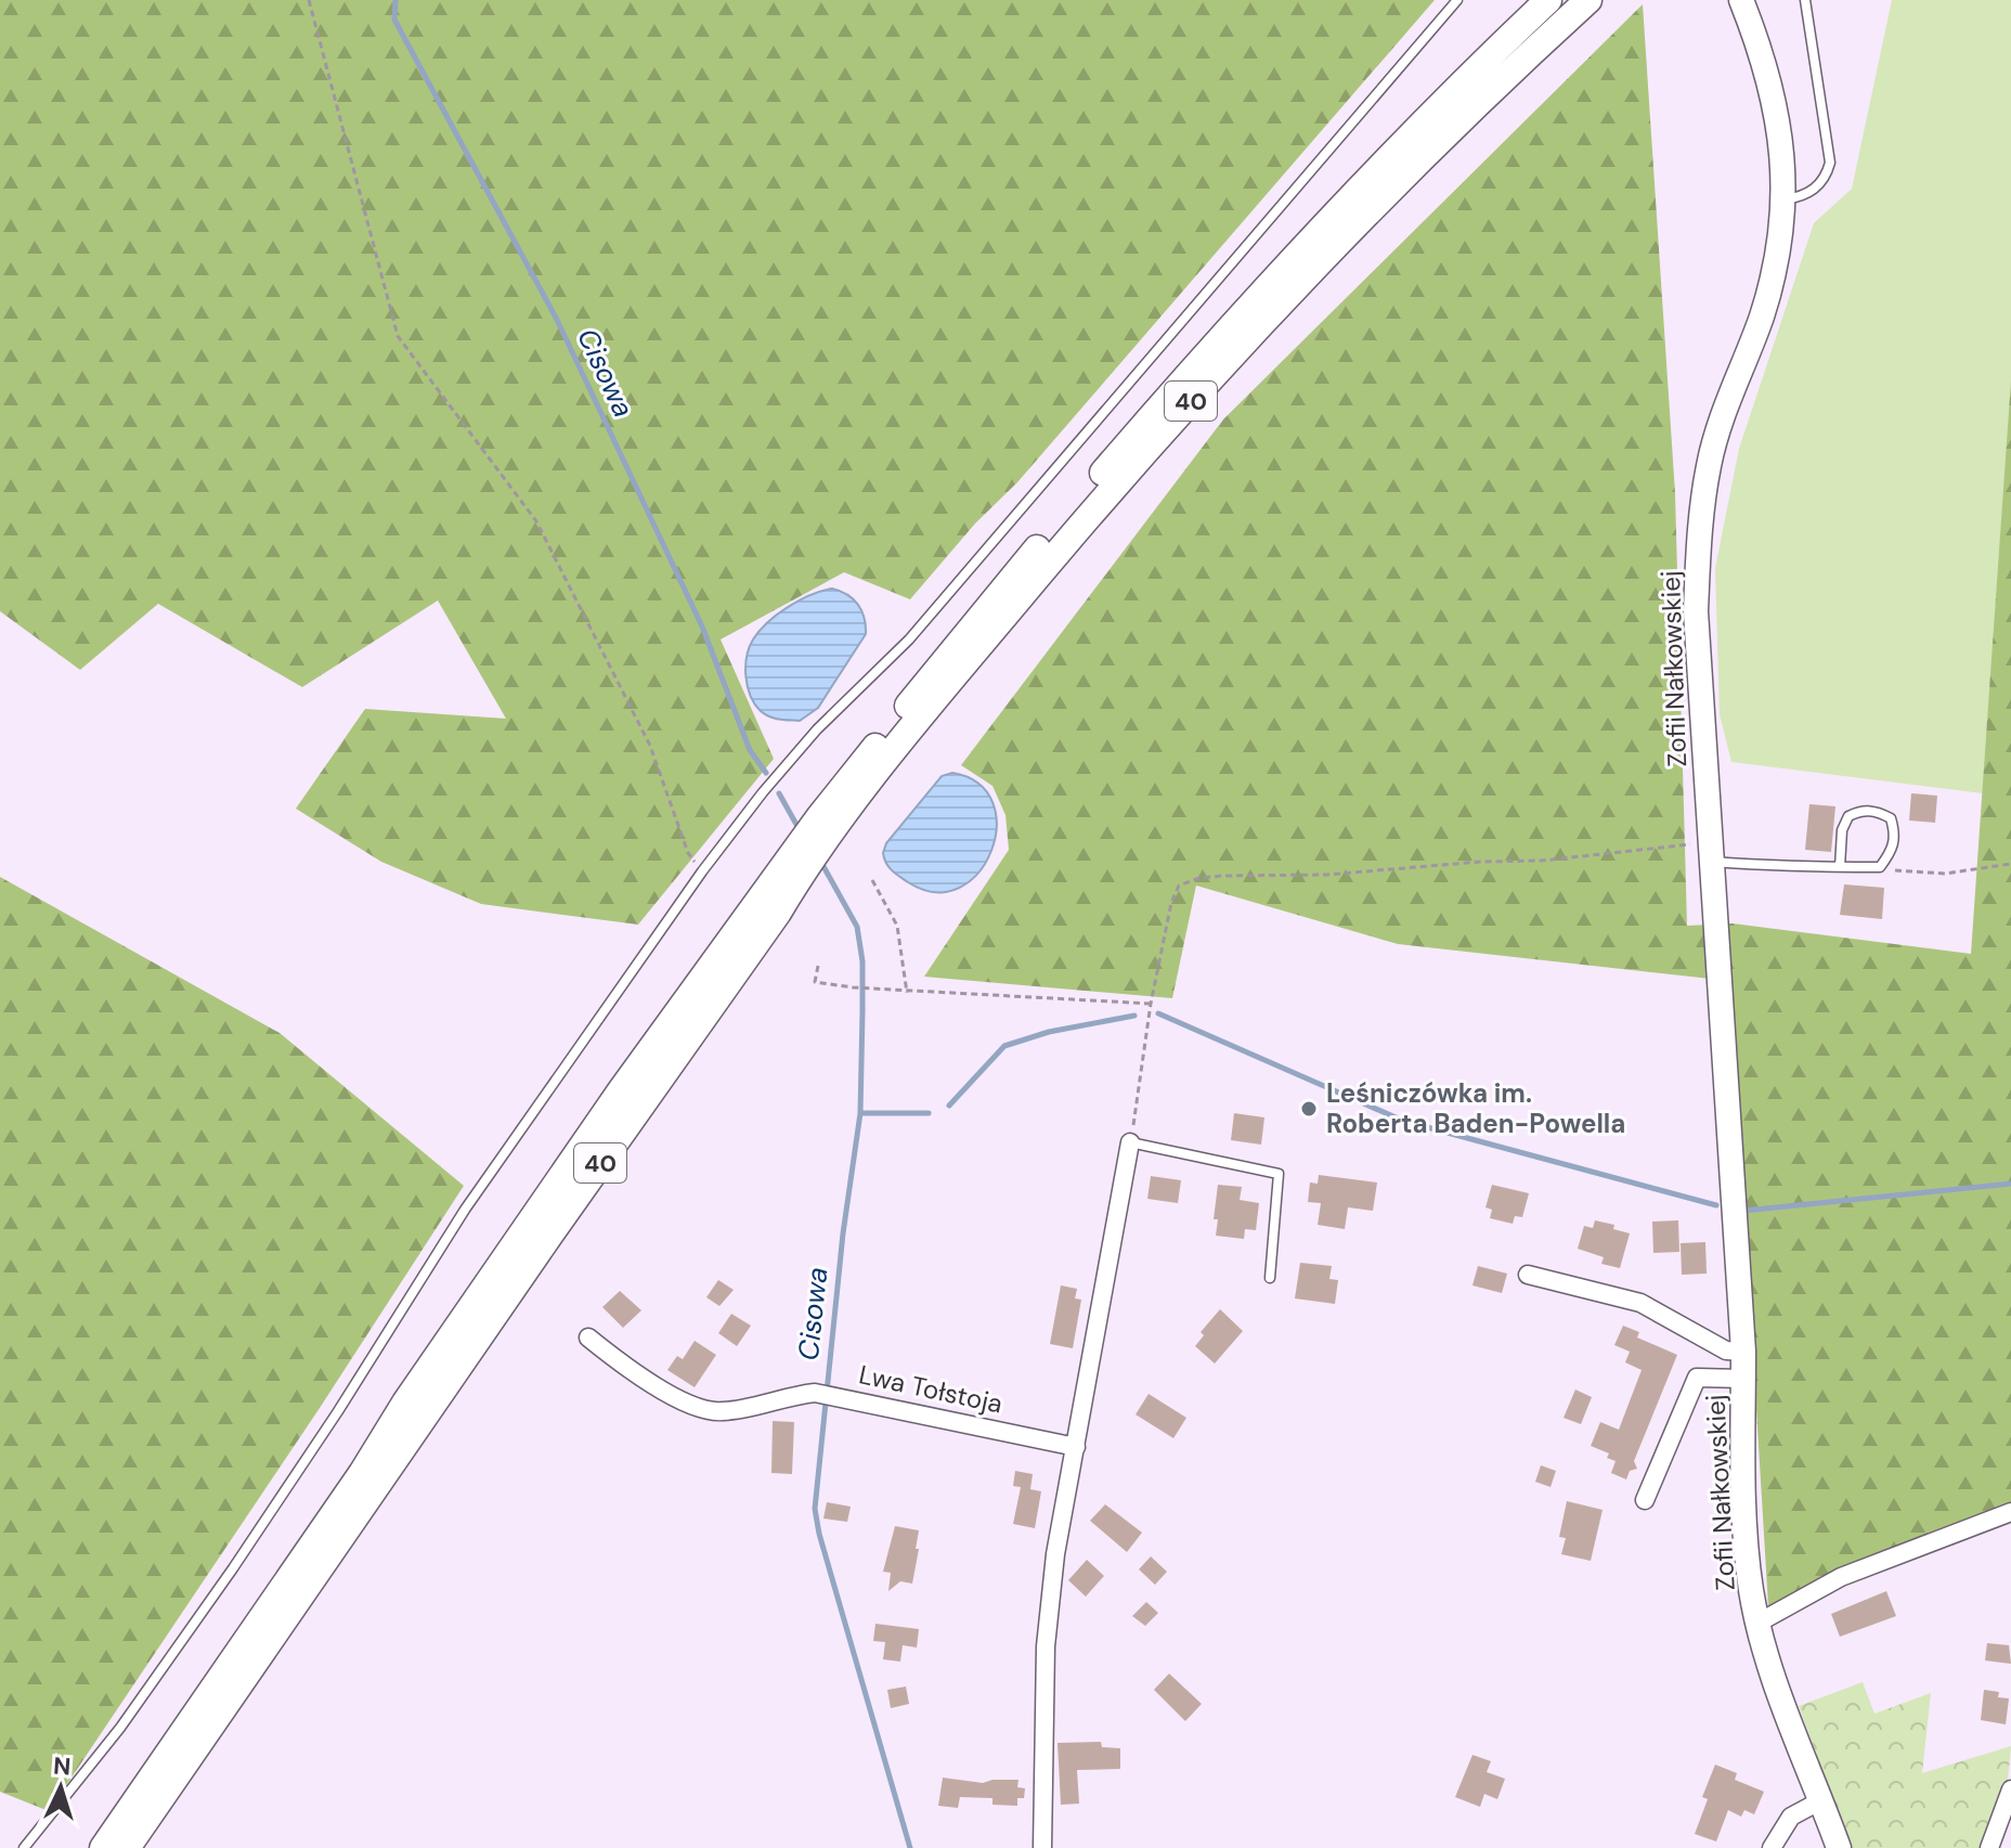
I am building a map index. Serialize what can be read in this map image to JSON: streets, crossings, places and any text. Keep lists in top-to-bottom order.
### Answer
{
  "streets": {
    "main road": ["40"],
    "street": ["Zofii Nałkowskiej", "Lwa Tołstoja"]
  },
  "water": ["Cisowa"],
  "places": ["Leśniczówka im. Roberta Baden-Powella"],
  "north": "top"
}
